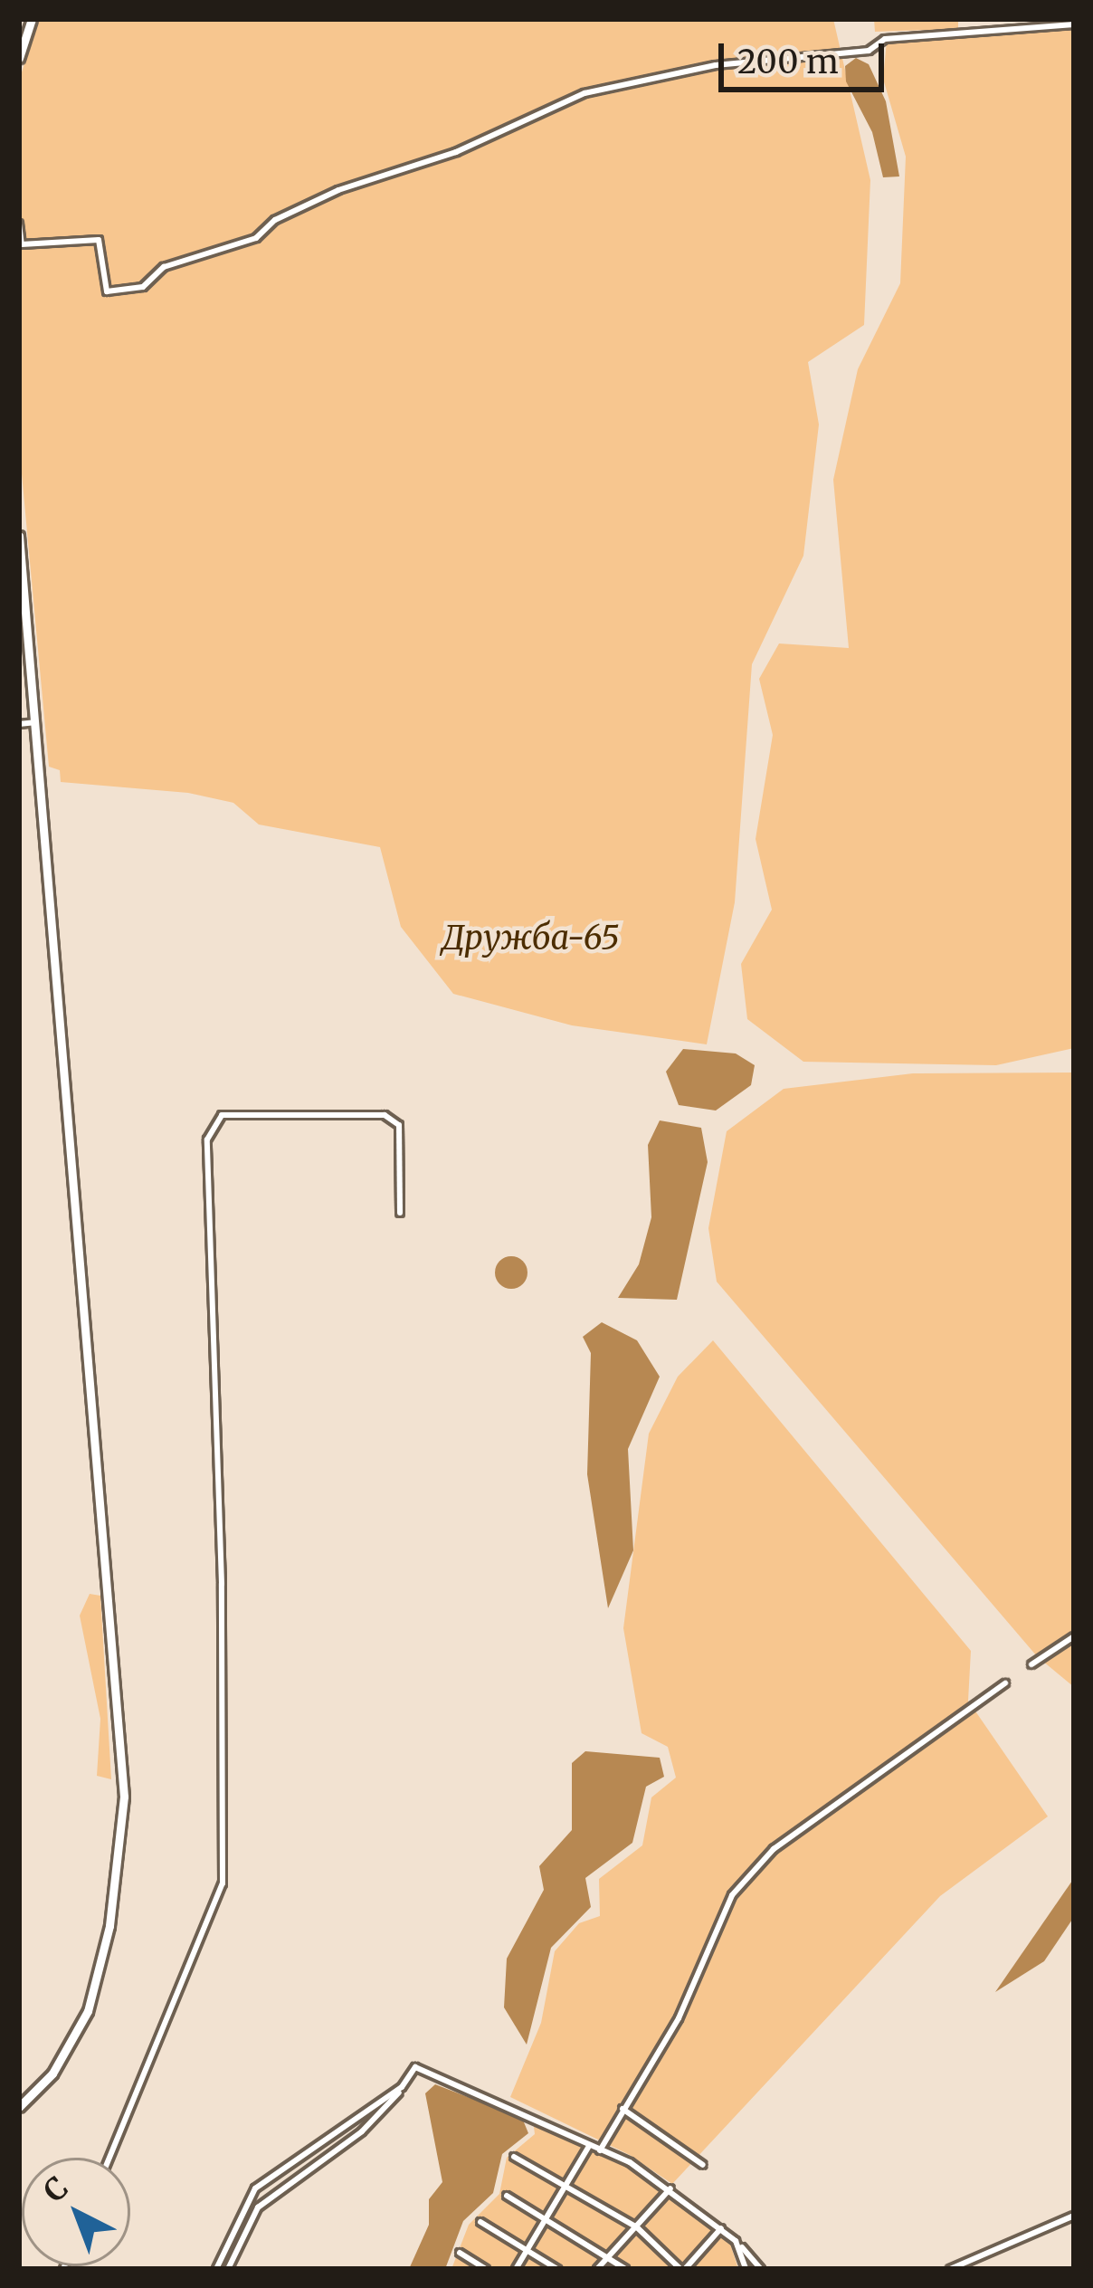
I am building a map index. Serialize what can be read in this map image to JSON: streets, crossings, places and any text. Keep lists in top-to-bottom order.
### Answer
{
  "parks": ["Дружба-65"],
  "scale_bar": "200 m",
  "north": "top left"
}
